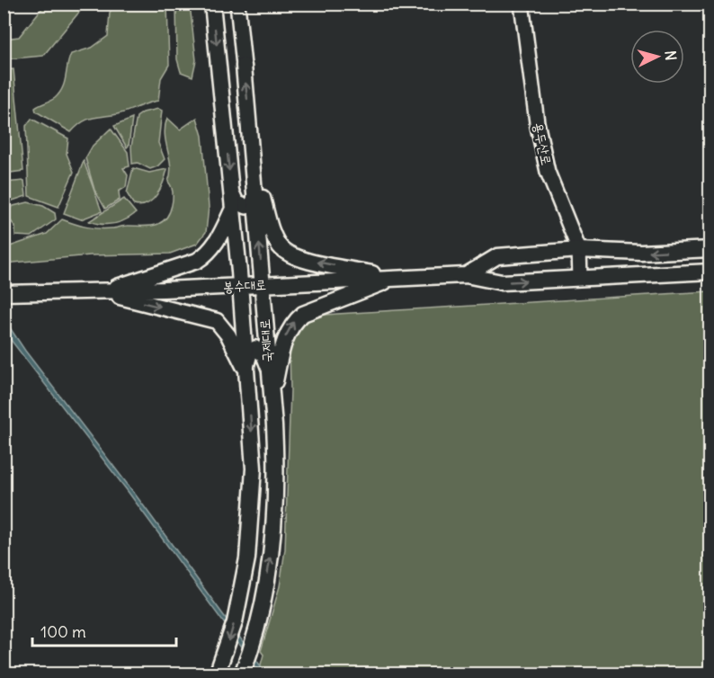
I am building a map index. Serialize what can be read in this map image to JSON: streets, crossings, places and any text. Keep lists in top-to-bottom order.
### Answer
{
  "streets": {
    "main road": ["봉수대로", "국제대로"],
    "street": ["용두산로"]
  },
  "crossings": [
    ["용두산로", "봉수대로"],
    ["봉수대로", "국제대로"]
  ],
  "scale_bar": "100 m",
  "north": "right"
}
